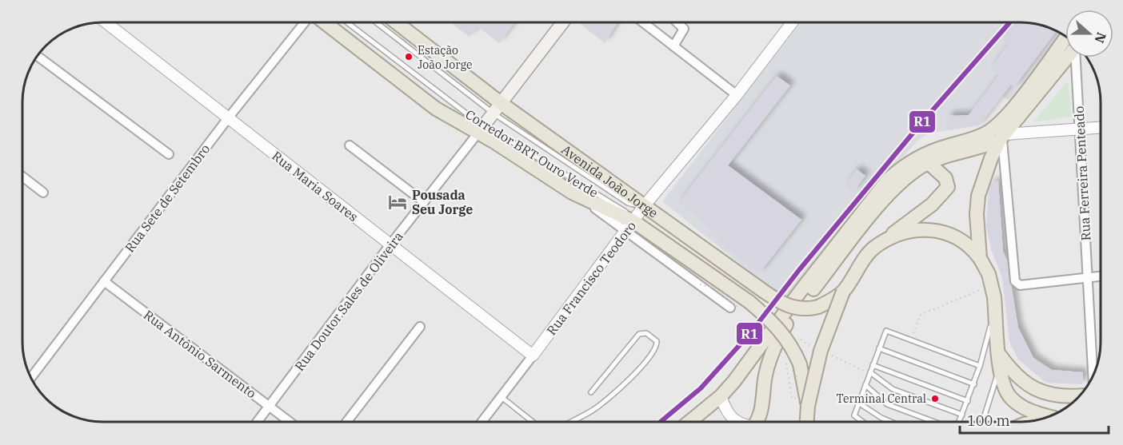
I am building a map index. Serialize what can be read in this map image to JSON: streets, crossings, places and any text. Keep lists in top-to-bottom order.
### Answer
{
  "streets": {
    "main road": ["Avenida João Jorge", "Rua Doutor Sales de Oliveira"],
    "street": [
      "Rua Ferreira Penteado",
      "Rua Maria Soares",
      "Rua Sete de Setembro",
      "Rua Francisco Teodoro",
      "Rua Antônio Sarmento"
    ],
    "lane": ["Corredor BRT Ouro Verde"]
  },
  "crossings": [
    ["Corredor BRT Ouro Verde", "Avenida João Jorge"],
    ["Corredor BRT Ouro Verde", "Rua Francisco Teodoro"],
    ["Corredor BRT Ouro Verde", "Rua Doutor Sales de Oliveira"],
    ["Avenida João Jorge", "Rua Francisco Teodoro"],
    ["Avenida João Jorge", "Rua Doutor Sales de Oliveira"],
    ["Rua Maria Soares", "Rua Sete de Setembro"],
    ["Rua Maria Soares", "Rua Francisco Teodoro"],
    ["Rua Maria Soares", "Rua Doutor Sales de Oliveira"],
    ["Rua Sete de Setembro", "Rua Antônio Sarmento"],
    ["Rua Doutor Sales de Oliveira", "Rua Antônio Sarmento"]
  ],
  "places": {
    "other": ["Estação João Jorge", "Terminal Central"],
    "hotel": ["Pousada Seu Jorge"]
  },
  "lines": ["transit line R1"],
  "scale_bar": "100 m",
  "north": "right"
}
